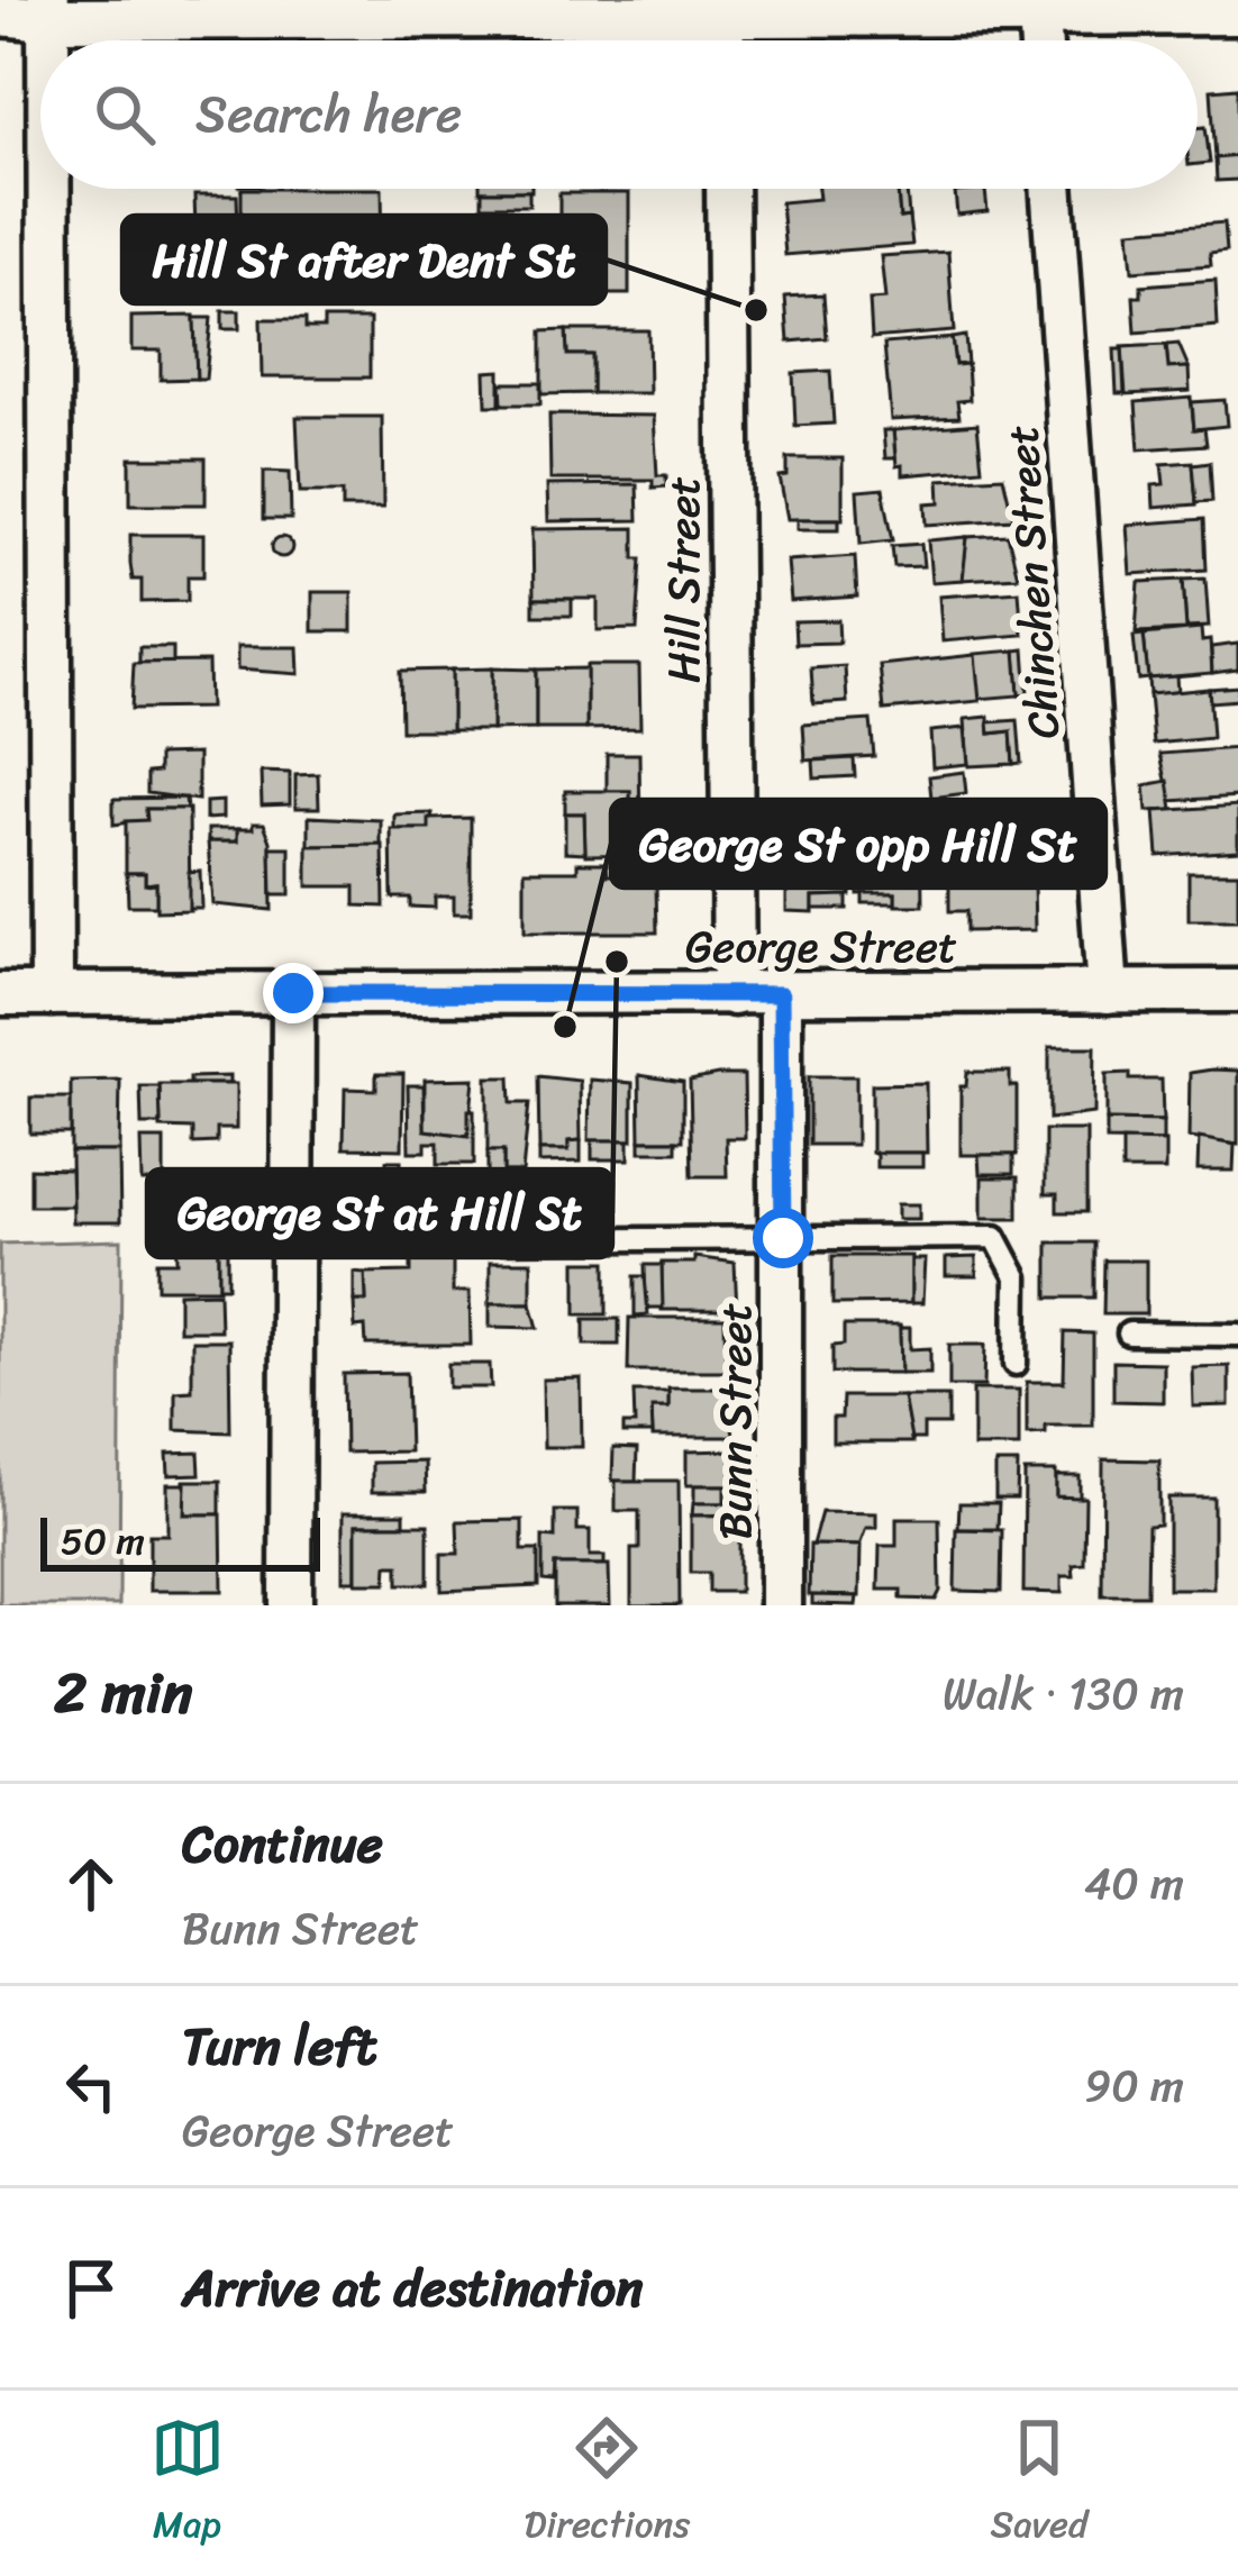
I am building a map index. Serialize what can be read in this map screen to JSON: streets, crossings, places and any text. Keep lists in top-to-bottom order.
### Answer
{
  "streets": {
    "street": [
      "Hill Street",
      "Chinchen Street",
      "George Street",
      "Bunn Street"
    ]
  },
  "crossings": [
    ["Hill Street", "George Street"],
    ["Chinchen Street", "George Street"],
    ["George Street", "Bunn Street"]
  ],
  "places": ["Hill St after Dent St", "George St at Hill St", "George St opp Hill St"],
  "scale_bar": "50 m",
  "page": {
    "search": "Search here",
    "scale": "50 m",
    "heading": ["2 min", "Walk · 130 m"],
    "list": [
      ["Continue", "Bunn Street", "40 m"],
      ["Turn left", "George Street", "90 m"],
      "Arrive at destination"
    ],
    "nav": ["Map", "Directions", "Saved"]
  }
}
